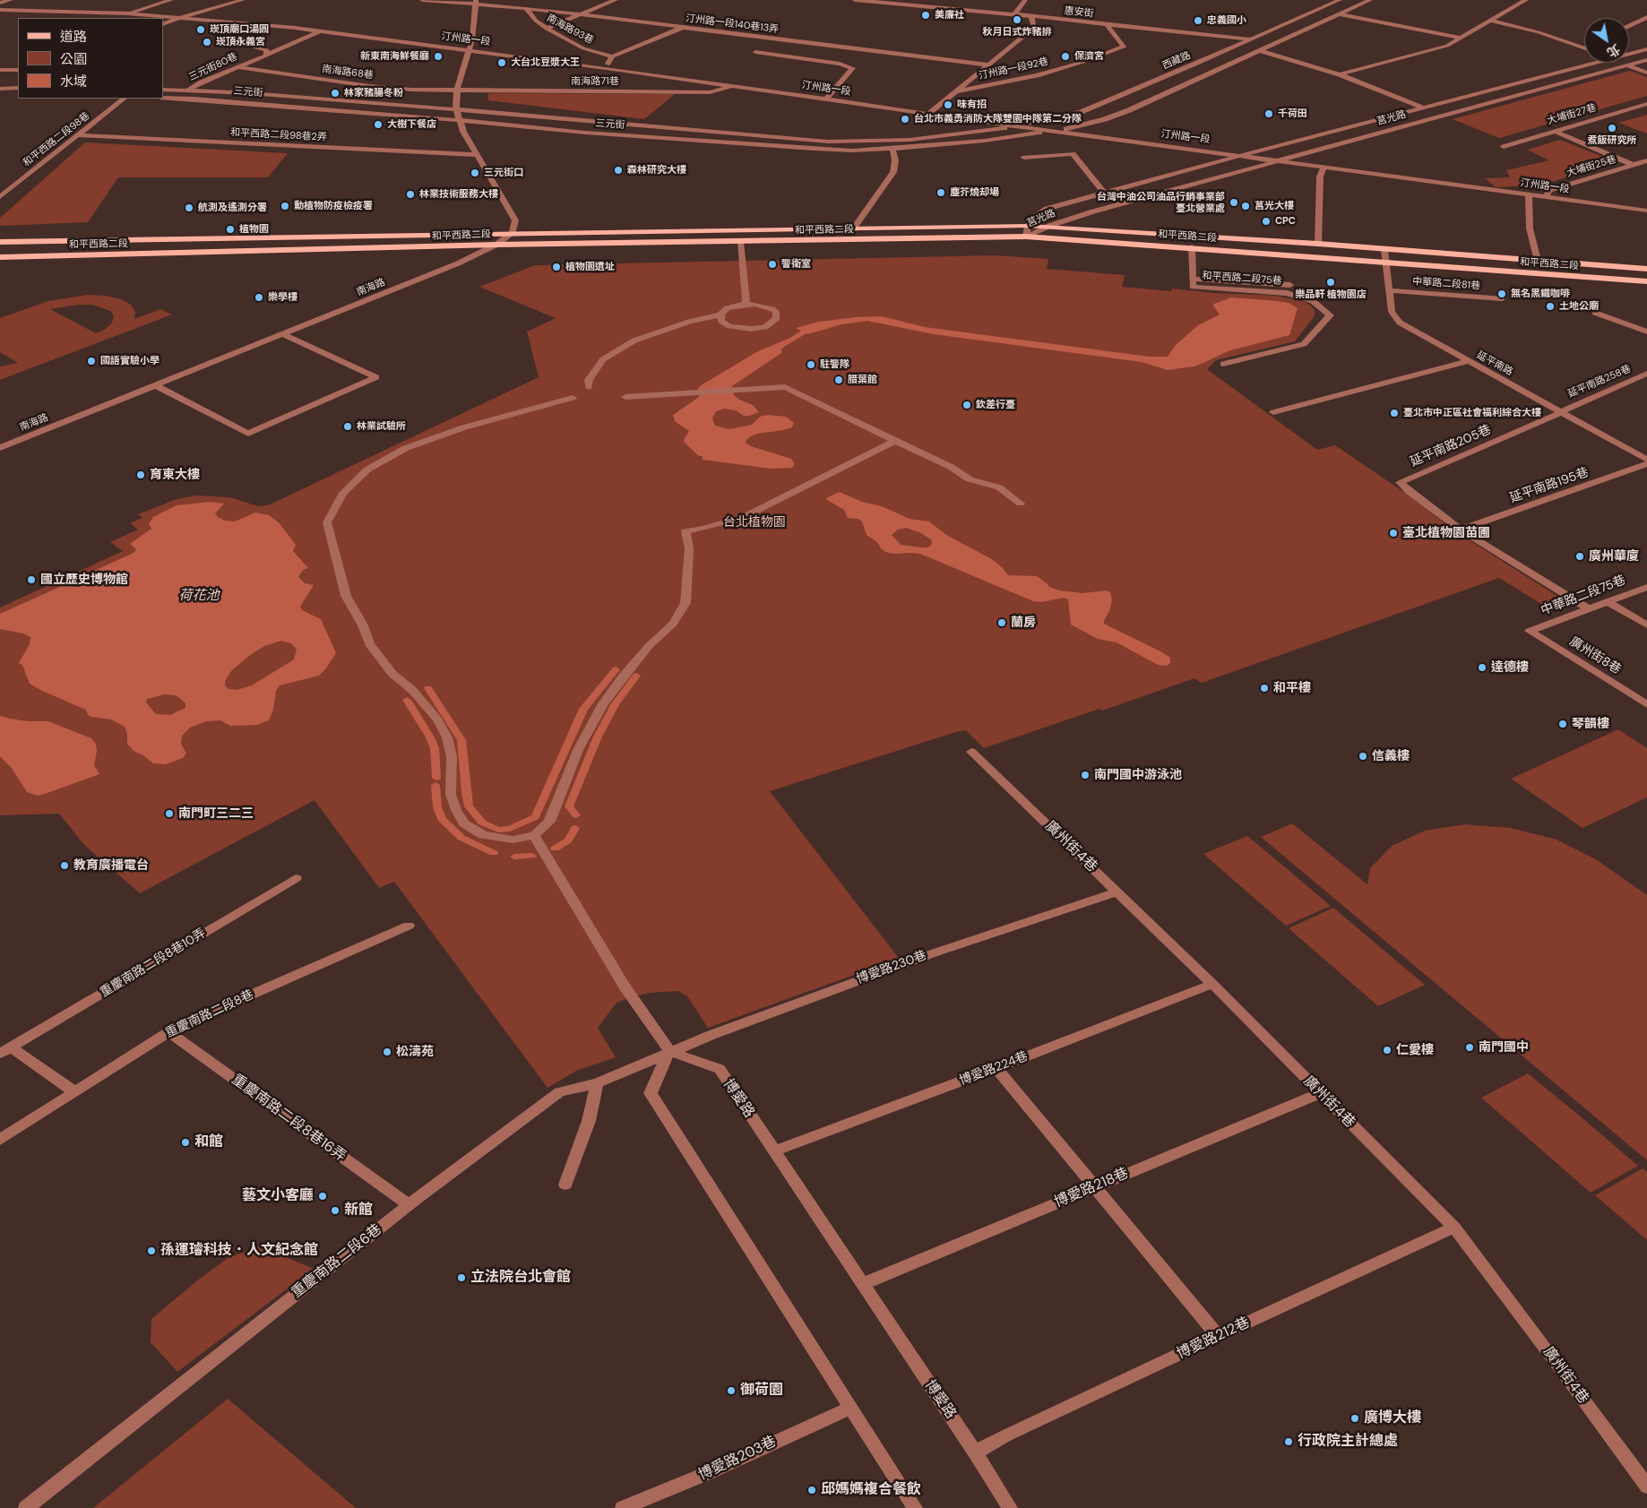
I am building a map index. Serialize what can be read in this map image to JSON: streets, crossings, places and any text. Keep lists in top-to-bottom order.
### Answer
{
  "streets": {
    "main road": ["和平西路二段"],
    "street": [
      "惠安街",
      "汀州路一段140巷13弄",
      "南海路93巷",
      "汀州路一段",
      "西藏路",
      "三元街80巷",
      "汀州路一段92巷",
      "南海路68巷",
      "南海路71巷",
      "三元街",
      "大埔街27巷",
      "莒光路",
      "和平西路二段98巷2弄",
      "和平西路二段98巷",
      "大埔街25巷",
      "和平西路二段75巷",
      "中華路二段81巷",
      "南海路",
      "延平南路",
      "延平南路258巷",
      "延平南路205巷",
      "延平南路195巷",
      "中華路二段75巷",
      "廣州街8巷",
      "廣州街4巷",
      "重慶南路二段8巷10弄",
      "博愛路230巷",
      "重慶南路二段8巷",
      "博愛路224巷",
      "博愛路",
      "重慶南路二段8巷16弄",
      "博愛路218巷",
      "重慶南路二段6巷",
      "博愛路212巷",
      "博愛路203巷"
    ]
  },
  "crossings": [
    ["惠安街", "西藏路"],
    ["惠安街", "汀州路一段92巷"],
    ["汀州路一段140巷13弄", "南海路93巷"],
    ["汀州路一段140巷13弄", "汀州路一段92巷"],
    ["汀州路一段", "西藏路"],
    ["汀州路一段", "三元街80巷"],
    ["汀州路一段", "汀州路一段92巷"],
    ["汀州路一段", "南海路71巷"],
    ["汀州路一段", "三元街"],
    ["汀州路一段", "莒光路"],
    ["汀州路一段", "大埔街25巷"],
    ["西藏路", "三元街"],
    ["三元街80巷", "南海路68巷"],
    ["三元街80巷", "三元街"],
    ["南海路68巷", "南海路71巷"],
    ["莒光路", "和平西路二段"],
    ["和平西路二段98巷2弄", "和平西路二段98巷"],
    ["和平西路二段", "和平西路二段75巷"],
    ["和平西路二段", "南海路"],
    ["和平西路二段", "延平南路"],
    ["中華路二段81巷", "延平南路"],
    ["延平南路", "延平南路258巷"],
    ["延平南路", "延平南路205巷"],
    ["延平南路258巷", "延平南路205巷"],
    ["延平南路205巷", "延平南路195巷"],
    ["中華路二段75巷", "廣州街8巷"],
    ["廣州街4巷", "博愛路230巷"],
    ["廣州街4巷", "博愛路224巷"],
    ["廣州街4巷", "博愛路218巷"],
    ["廣州街4巷", "博愛路212巷"],
    ["重慶南路二段8巷10弄", "重慶南路二段8巷"],
    ["博愛路230巷", "博愛路"],
    ["博愛路230巷", "重慶南路二段6巷"],
    ["重慶南路二段8巷", "重慶南路二段8巷16弄"],
    ["博愛路224巷", "博愛路"],
    ["博愛路", "博愛路218巷"],
    ["博愛路", "重慶南路二段6巷"],
    ["博愛路", "博愛路212巷"],
    ["重慶南路二段8巷16弄", "重慶南路二段6巷"]
  ],
  "water": ["荷花池"],
  "parks": ["台北植物園"],
  "places": [
    "美廉社",
    "秋月日式炸豬排",
    "忠義國小",
    "崁頂廟口湯圓",
    "崁頂永義宮",
    "新東南海鮮餐廳",
    "保濟宮",
    "大台北豆漿大王",
    "林家豬腸冬粉",
    "味有招",
    "千荷田",
    "台北市義勇消防大隊雙園中隊第二分隊",
    "大樹下餐店",
    "煮飯研究所",
    "森林研究大樓",
    "三元街口",
    "塵芥燒却場",
    "林業技術服務大樓",
    "台灣中油公司油品行銷事業部 臺北營業處",
    "動植物防疫檢疫署",
    "莒光大樓",
    "航測及遙測分署",
    "CPC",
    "植物園",
    "警衛室",
    "植物園遺址",
    "樂品軒 植物園店",
    "無名黑鐵咖啡",
    "樂學樓",
    "土地公廟",
    "國語實驗小學",
    "駐警隊",
    "腊葉館",
    "欽差行臺",
    "臺北市中正區社會福利綜合大樓",
    "林業試驗所",
    "育東大樓",
    "臺北植物園苗圃",
    "廣州華廈",
    "國立歷史博物館",
    "蘭房",
    "達德樓",
    "和平樓",
    "琴韻樓",
    "信義樓",
    "南門國中游泳池",
    "南門町三二三",
    "教育廣播電台",
    "南門國中",
    "仁愛樓",
    "松濤苑",
    "和館",
    "藝文小客廳",
    "新館",
    "孫運璿科技．人文紀念館",
    "立法院台北會館",
    "御荷園",
    "廣博大樓",
    "行政院主計總處",
    "邱媽媽複合餐飲"
  ],
  "legend": ["道路", "公園", "水域"],
  "north": "bottom right"
}
